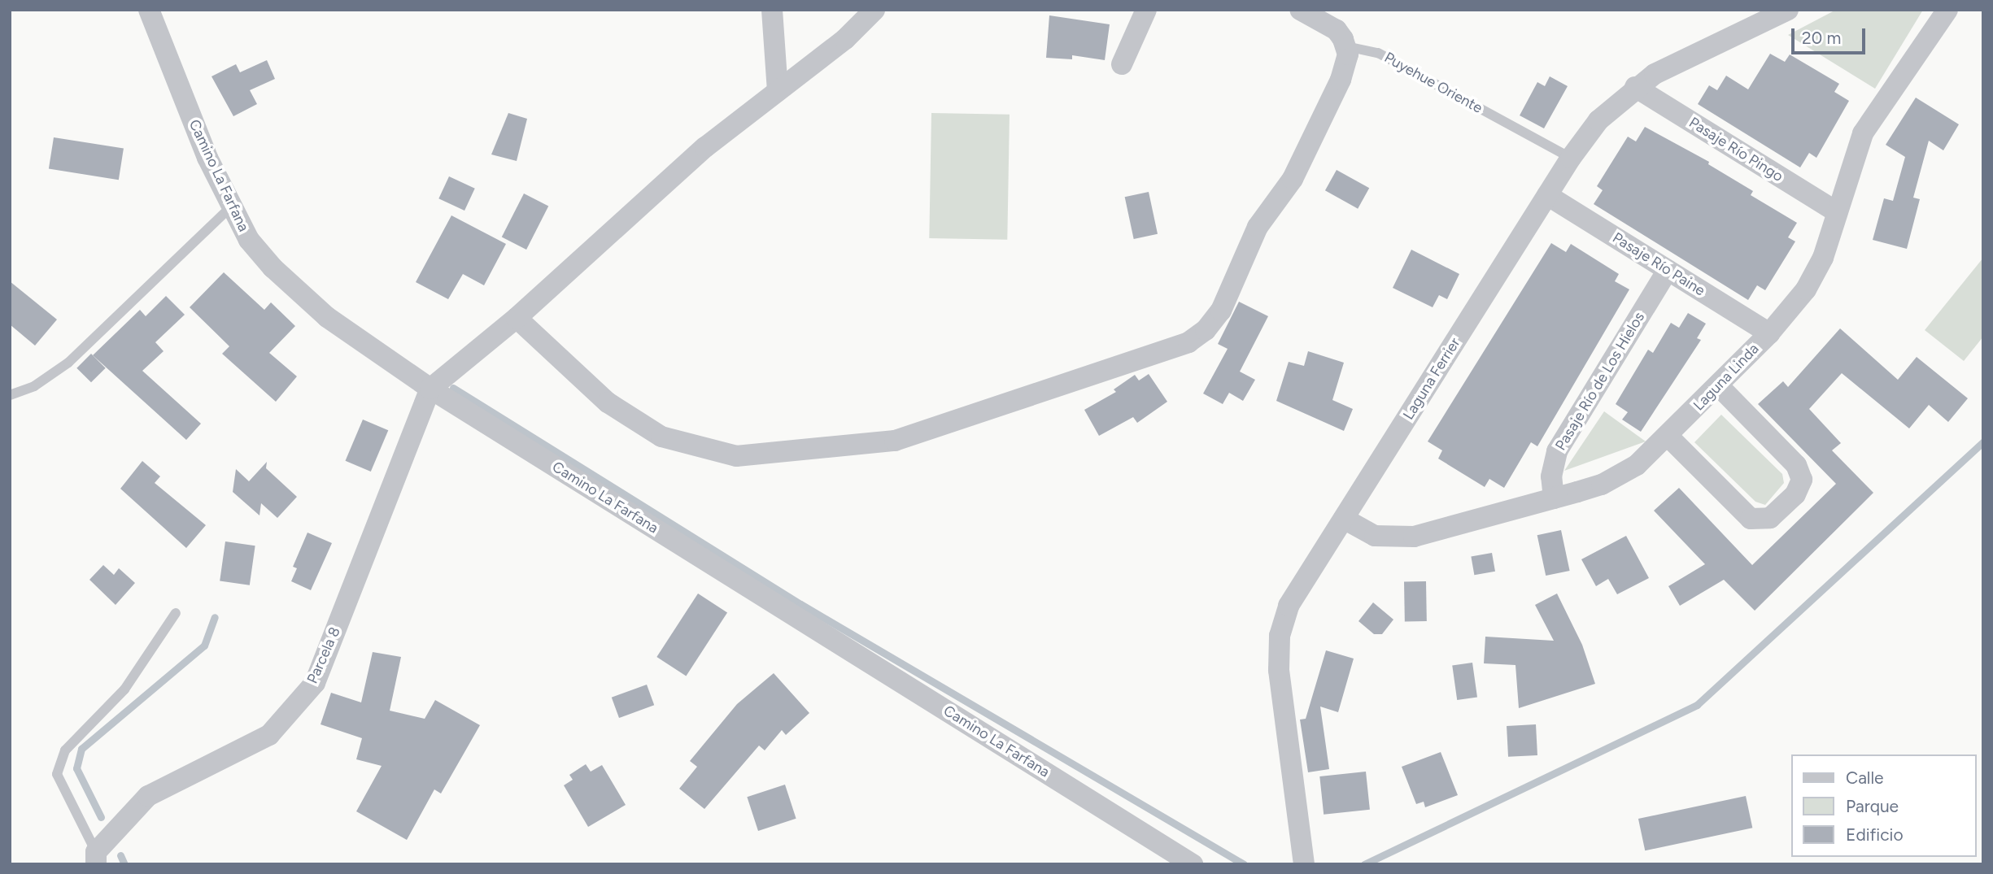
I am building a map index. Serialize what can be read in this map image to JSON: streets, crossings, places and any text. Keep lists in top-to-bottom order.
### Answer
{
  "streets": {
    "street": [
      "Pasaje Río Pingo",
      "Camino La Farfana",
      "Pasaje Río Paine",
      "Laguna Linda",
      "Laguna Ferrier",
      "Pasaje Río de Los Hielos",
      "Parcela 8"
    ],
    "lane": ["Puyehue Oriente"]
  },
  "crossings": [
    ["Puyehue Oriente", "Laguna Ferrier"],
    ["Pasaje Río Pingo", "Laguna Linda"],
    ["Pasaje Río Pingo", "Laguna Ferrier"],
    ["Camino La Farfana", "Parcela 8"],
    ["Pasaje Río Paine", "Laguna Linda"],
    ["Pasaje Río Paine", "Laguna Ferrier"],
    ["Pasaje Río Paine", "Pasaje Río de Los Hielos"],
    ["Laguna Linda", "Laguna Ferrier"],
    ["Laguna Linda", "Pasaje Río de Los Hielos"]
  ],
  "legend": ["Calle", "Parque", "Edificio"],
  "scale_bar": "20 m"
}
